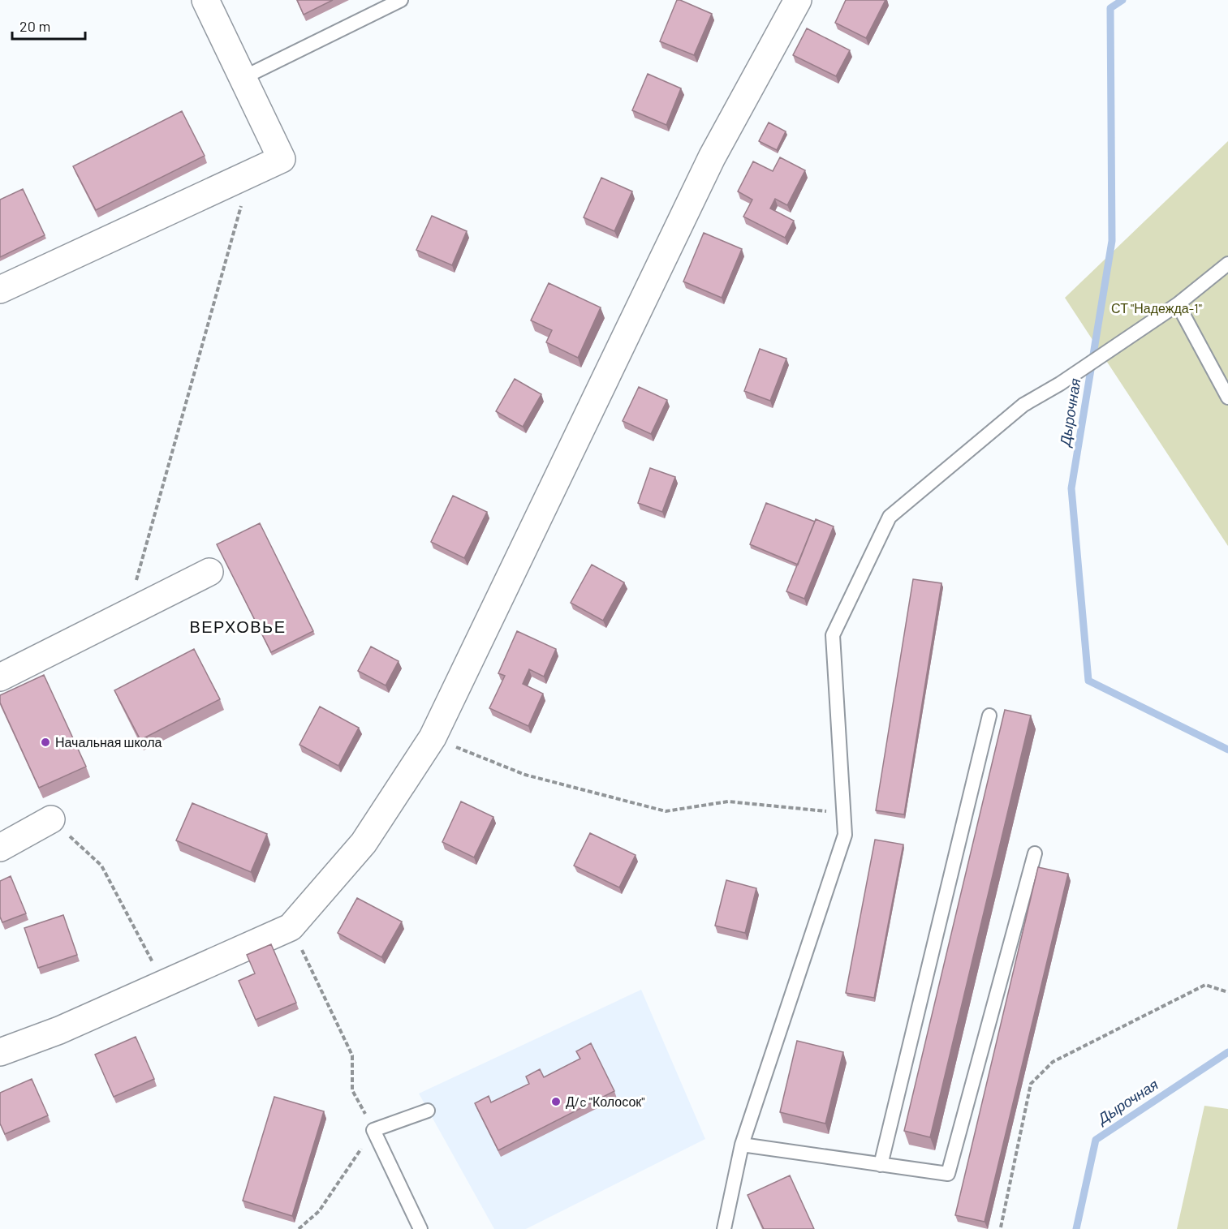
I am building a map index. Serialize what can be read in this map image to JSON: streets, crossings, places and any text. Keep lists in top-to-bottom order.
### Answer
{
  "districts": ["ВЕРХОВЬЕ"],
  "water": ["Дырочная"],
  "parks": ["СТ \"Надежда-1\""],
  "places": ["Начальная школа", "Д/c \"Колосок\""],
  "scale_bar": "20 m"
}
